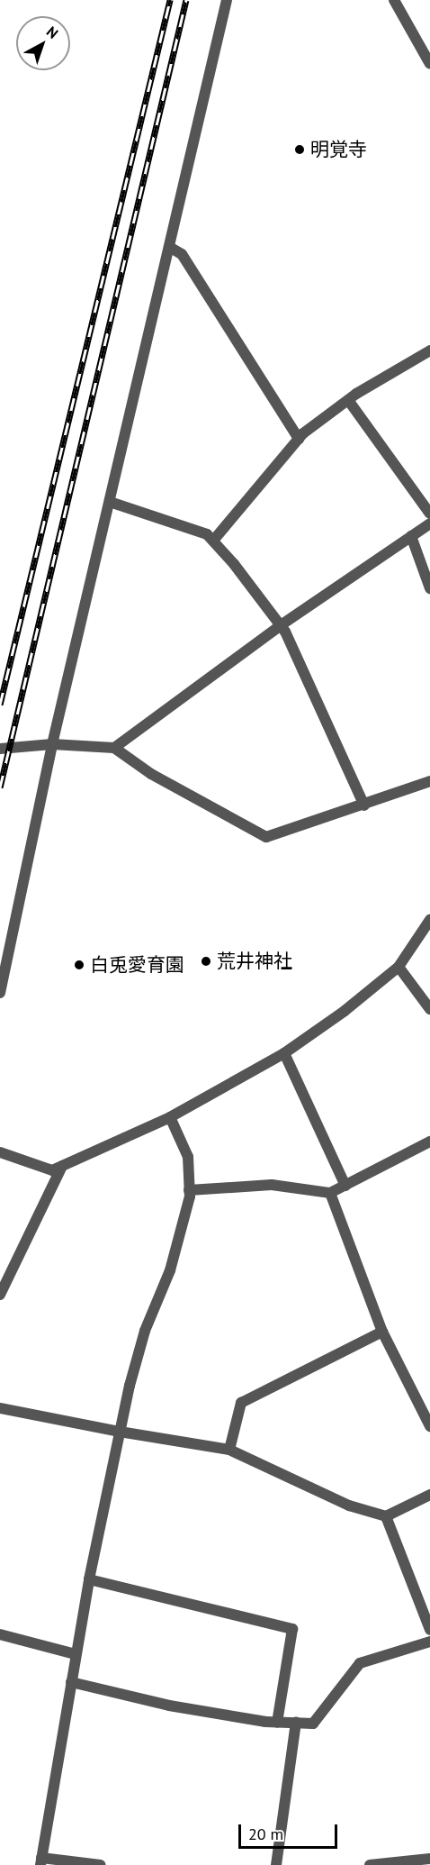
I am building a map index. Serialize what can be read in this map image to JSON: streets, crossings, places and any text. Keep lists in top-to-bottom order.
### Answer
{
  "places": ["明覚寺", "荒井神社", "白兎愛育園"],
  "scale_bar": "20 m",
  "north": "top right"
}
